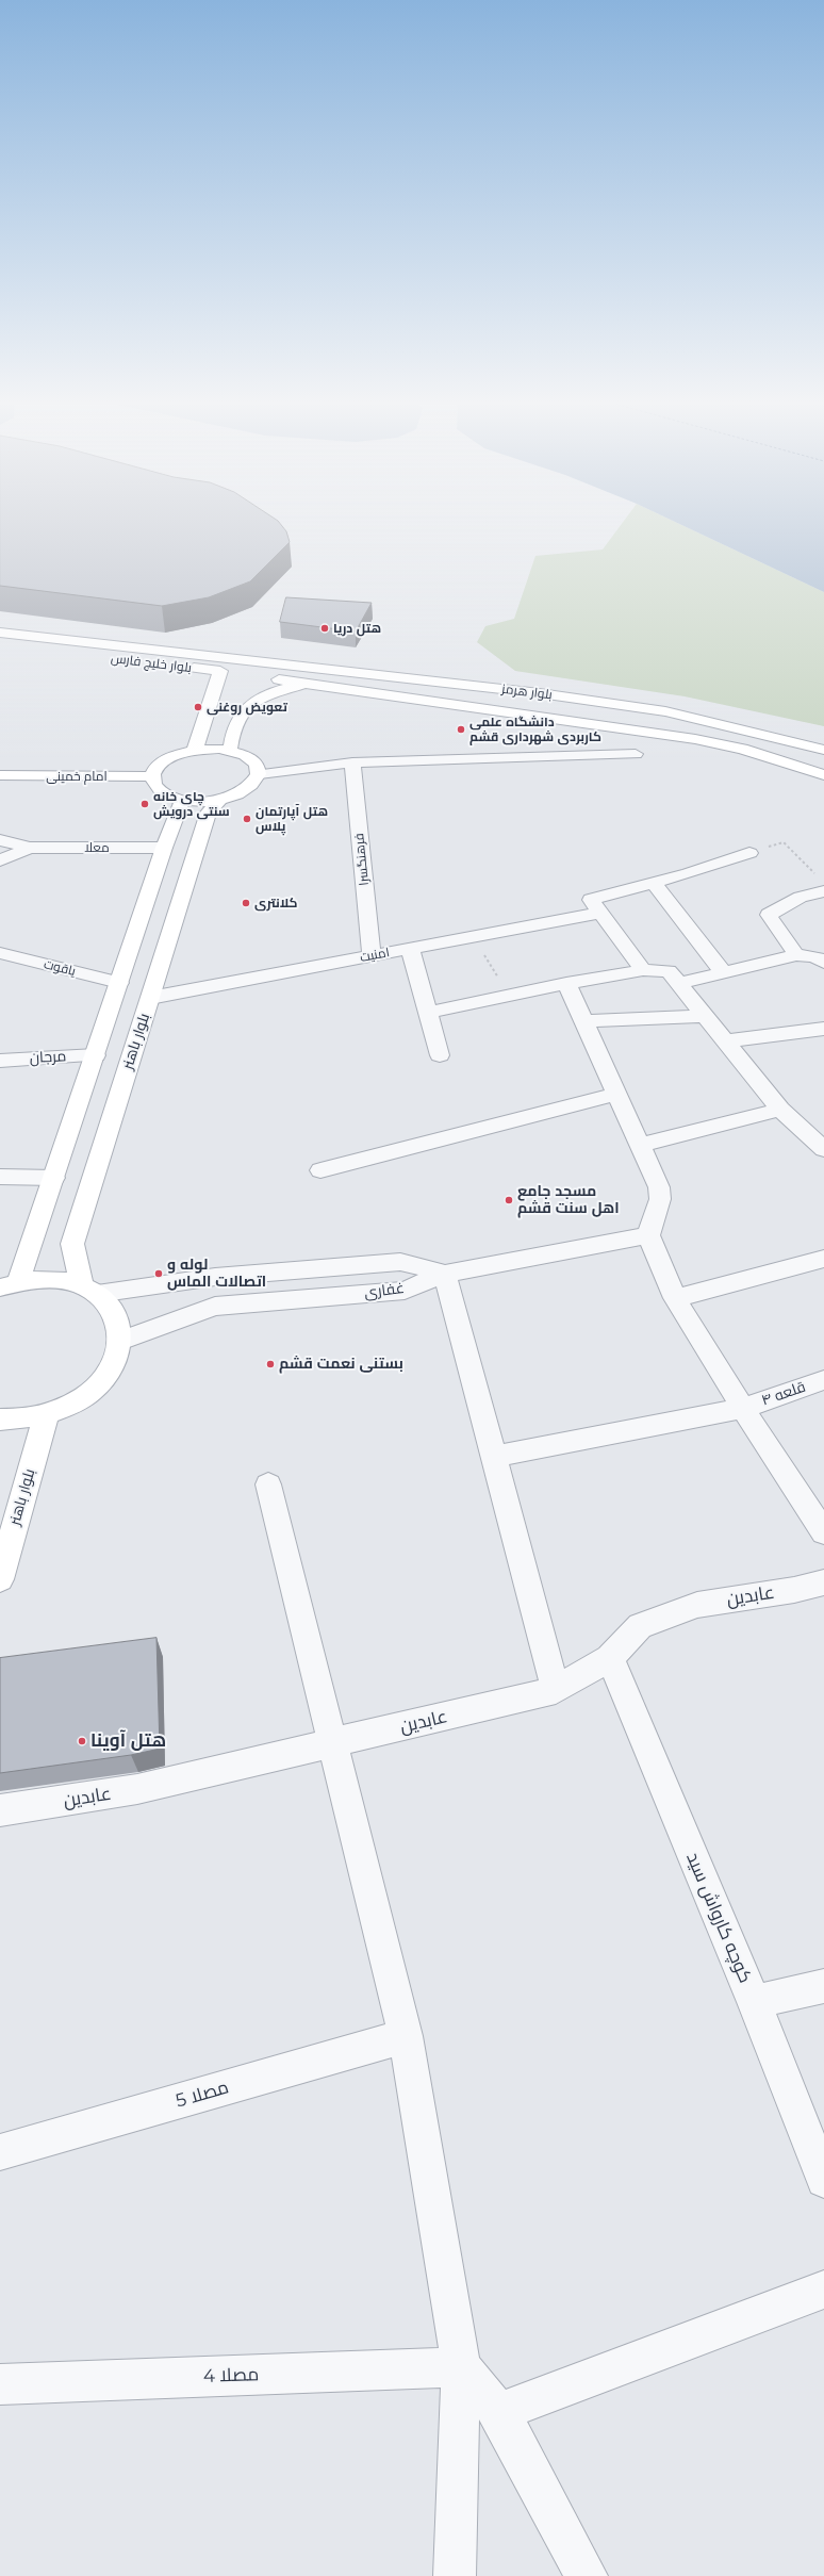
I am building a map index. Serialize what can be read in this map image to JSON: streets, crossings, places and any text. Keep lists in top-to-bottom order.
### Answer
{
  "streets": {
    "main road": [
      "بلوار خلیج فارس",
      "بلوار هرمز",
      "امام خمینی",
      "بلوار باهنر"
    ],
    "street": [
      "معلا",
      "فرهنگسرا",
      "امنیت",
      "یاقوت",
      "مرجان",
      "غفاری",
      "قلعه ۴",
      "عابدین",
      "کوچه کارواش سید",
      "مصلا 5",
      "مصلا 4"
    ]
  },
  "crossings": [
    ["بلوار خلیج فارس", "بلوار هرمز"],
    ["فرهنگسرا", "امنیت"],
    ["امنیت", "بلوار باهنر"],
    ["عابدین", "کوچه کارواش سید"]
  ],
  "places": [
    "هتل دریا",
    "تعویض روغنی",
    "دانشگاه علمی کاربردی شهرداری قشم",
    "چای خانه سنتی درویش",
    "هتل آپارتمان پلاس",
    "کلانتری",
    "مسجد جامع اهل سنت قشم",
    "لوله و اتصالات الماس",
    "بستنی نعمت قشم",
    "هتل آوینا"
  ]
}
